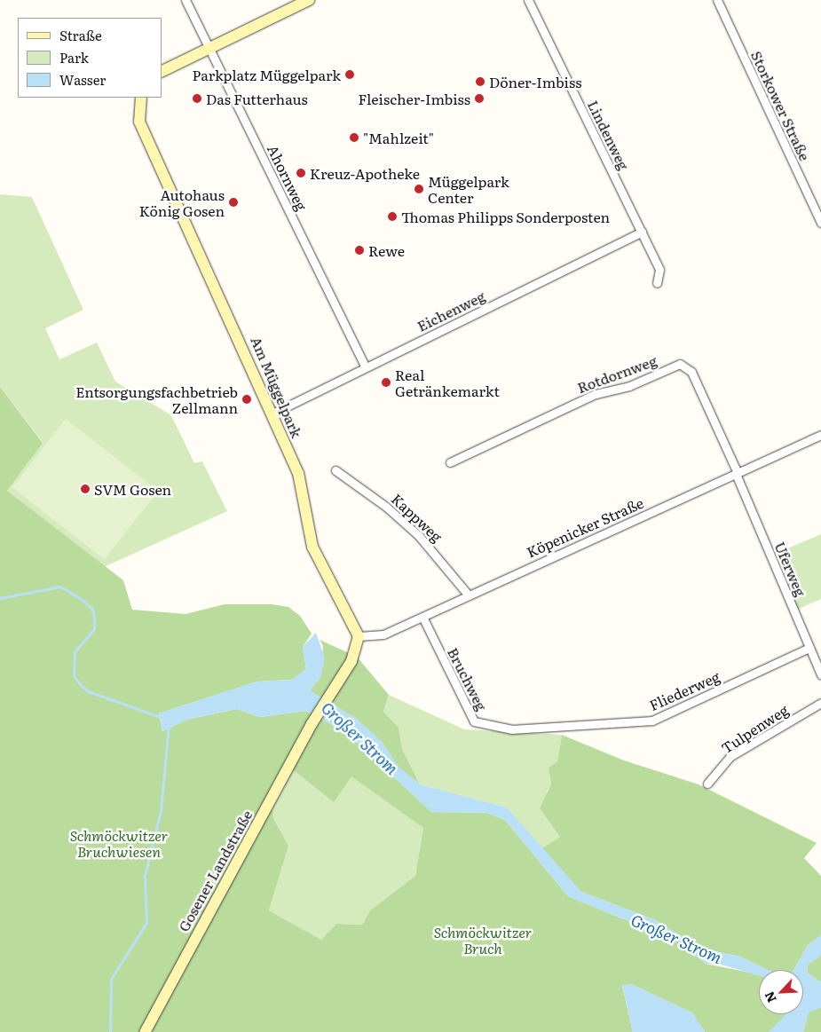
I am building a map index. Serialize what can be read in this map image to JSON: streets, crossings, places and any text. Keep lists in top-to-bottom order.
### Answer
{
  "streets": {
    "main road": ["Am Müggelpark", "Gosener Landstraße"],
    "street": [
      "Storkower Straße",
      "Lindenweg",
      "Ahornweg",
      "Eichenweg",
      "Rotdornweg",
      "Kappweg",
      "Köpenicker Straße",
      "Uferweg",
      "Bruchweg",
      "Fliederweg",
      "Tulpenweg"
    ]
  },
  "crossings": [
    ["Lindenweg", "Eichenweg"],
    ["Ahornweg", "Eichenweg"],
    ["Eichenweg", "Am Müggelpark"],
    ["Rotdornweg", "Köpenicker Straße"],
    ["Rotdornweg", "Uferweg"],
    ["Am Müggelpark", "Köpenicker Straße"],
    ["Am Müggelpark", "Gosener Landstraße"],
    ["Kappweg", "Köpenicker Straße"],
    ["Köpenicker Straße", "Uferweg"],
    ["Köpenicker Straße", "Bruchweg"],
    ["Köpenicker Straße", "Gosener Landstraße"],
    ["Uferweg", "Fliederweg"],
    ["Bruchweg", "Fliederweg"]
  ],
  "water": ["Großer Strom"],
  "parks": ["Schmöckwitzer Bruchwiesen", "Schmöckwitzer Bruch"],
  "places": [
    "Parkplatz Müggelpark",
    "Döner-Imbiss",
    "Das Futterhaus",
    "Fleischer-Imbiss",
    "\"Mahlzeit\"",
    "Kreuz-Apotheke",
    "Müggelpark Center",
    "Autohaus König Gosen",
    "Thomas Philipps Sonderposten",
    "Rewe",
    "Real Getränkemarkt",
    "Entsorgungsfachbetrieb Zellmann",
    "SVM Gosen"
  ],
  "legend": ["Straße", "Park", "Wasser"],
  "north": "bottom left"
}
